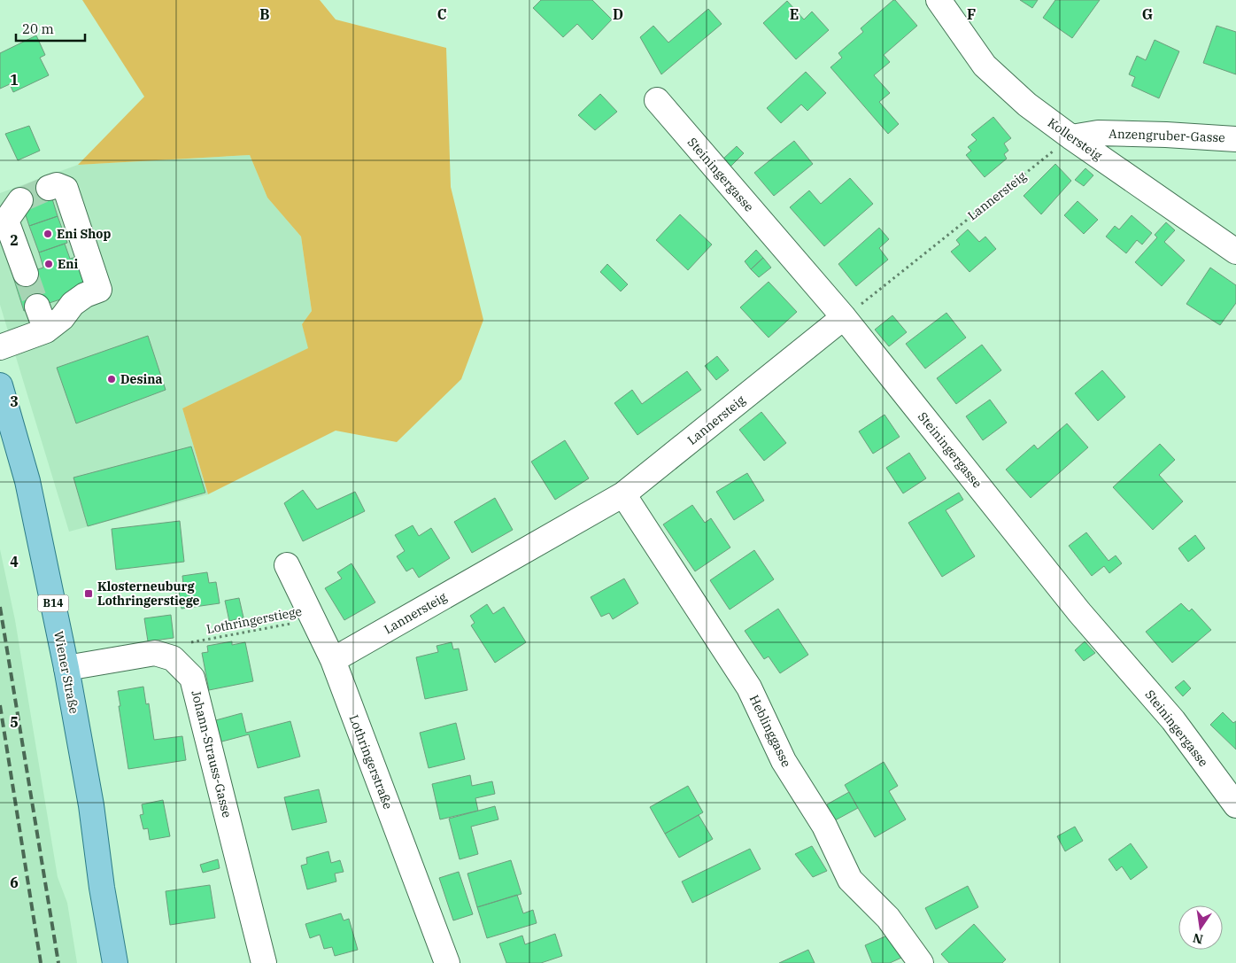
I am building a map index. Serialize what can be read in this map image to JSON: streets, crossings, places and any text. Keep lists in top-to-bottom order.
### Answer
{
  "streets": {
    "main road": ["B14", "Wiener Straße"],
    "street": [
      "Anzengruber-Gasse",
      "Kollersteig",
      "Steiningergasse",
      "Lannersteig",
      "Heblinggasse",
      "Johann-Strauss-Gasse",
      "Lothringerstraße"
    ],
    "path": ["Lothringerstiege"]
  },
  "crossings": [
    ["Anzengruber-Gasse", "Kollersteig"],
    ["Anzengruber-Gasse", "Lannersteig"],
    ["Kollersteig", "Lannersteig"],
    ["Steiningergasse", "Lannersteig"],
    ["Lannersteig", "Heblinggasse"],
    ["Lannersteig", "Lothringerstraße"],
    ["Lothringerstiege", "Lothringerstraße"],
    ["Wiener Straße", "Johann-Strauss-Gasse"]
  ],
  "places": {
    "other": ["Eni Shop", "Eni", "Desina"],
    "transit": ["Klosterneuburg Lothringerstiege"]
  },
  "scale_bar": "20 m",
  "north": "bottom",
  "grid": {
    "columns": [
      "B",
      "C",
      "D",
      "E",
      "F",
      "G"
    ],
    "rows": [
      "1",
      "2",
      "3",
      "4",
      "5",
      "6"
    ]
  }
}
